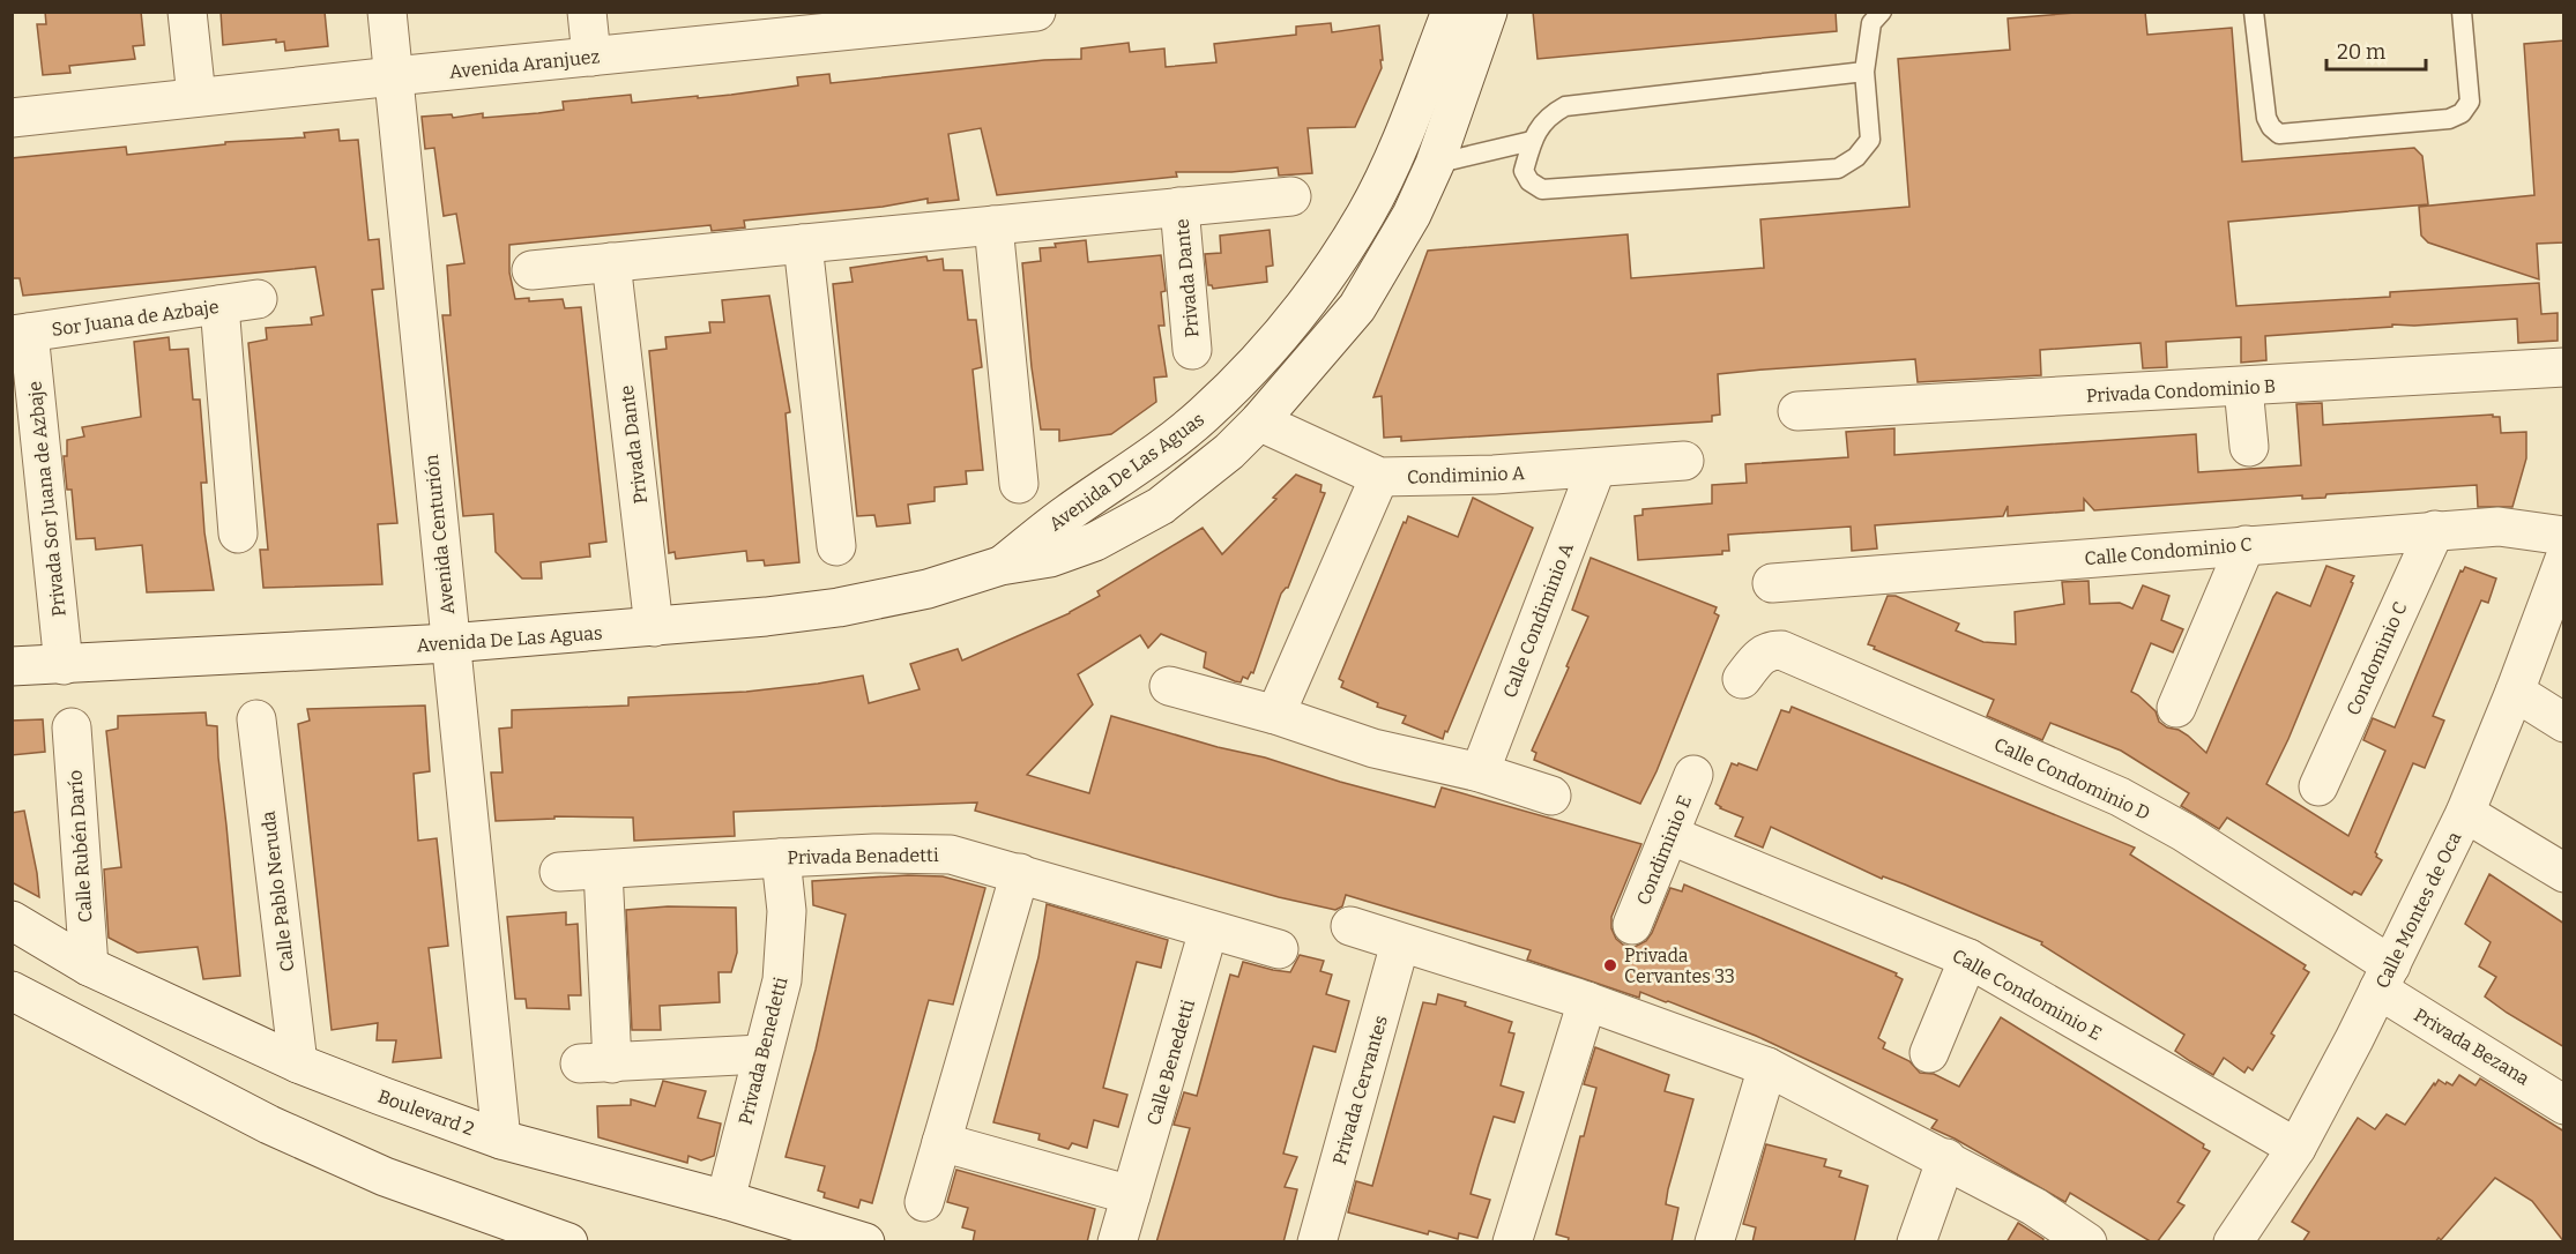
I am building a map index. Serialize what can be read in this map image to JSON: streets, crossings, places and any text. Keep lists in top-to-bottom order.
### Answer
{
  "streets": {
    "street": [
      "Avenida Aranjuez",
      "Privada Dante",
      "Sor Juana de Azbaje",
      "Privada Condominio B",
      "Avenida De Las Aguas",
      "Condiminio A",
      "Privada Sor Juana de Azbaje",
      "Avenida Centurión",
      "Calle Condominio C",
      "Calle Condiminio A",
      "Condominio C",
      "Calle Condominio D",
      "Calle Rubén Darío",
      "Condiminio E",
      "Privada Benadetti",
      "Calle Pablo Neruda",
      "Calle Montes de Oca",
      "Calle Condominio E",
      "Privada Bezana",
      "Privada Benedetti",
      "Calle Benedetti",
      "Privada Cervantes",
      "Boulevard 2"
    ]
  },
  "crossings": [
    ["Avenida Aranjuez", "Avenida Centurión"],
    ["Privada Dante", "Avenida De Las Aguas"],
    ["Sor Juana de Azbaje", "Privada Sor Juana de Azbaje"],
    ["Avenida De Las Aguas", "Condiminio A"],
    ["Avenida De Las Aguas", "Privada Sor Juana de Azbaje"],
    ["Avenida De Las Aguas", "Avenida Centurión"],
    ["Condiminio A", "Calle Condiminio A"],
    ["Avenida Centurión", "Boulevard 2"],
    ["Calle Condominio C", "Condominio C"],
    ["Calle Condominio D", "Calle Montes de Oca"],
    ["Calle Condominio D", "Privada Bezana"],
    ["Calle Rubén Darío", "Boulevard 2"],
    ["Condiminio E", "Calle Condominio E"],
    ["Privada Benadetti", "Privada Benedetti"],
    ["Privada Benadetti", "Calle Benedetti"],
    ["Calle Pablo Neruda", "Boulevard 2"],
    ["Calle Montes de Oca", "Calle Condominio E"],
    ["Calle Montes de Oca", "Privada Bezana"],
    ["Privada Benedetti", "Boulevard 2"]
  ],
  "places": ["Privada Cervantes 33"],
  "scale_bar": "20 m"
}
